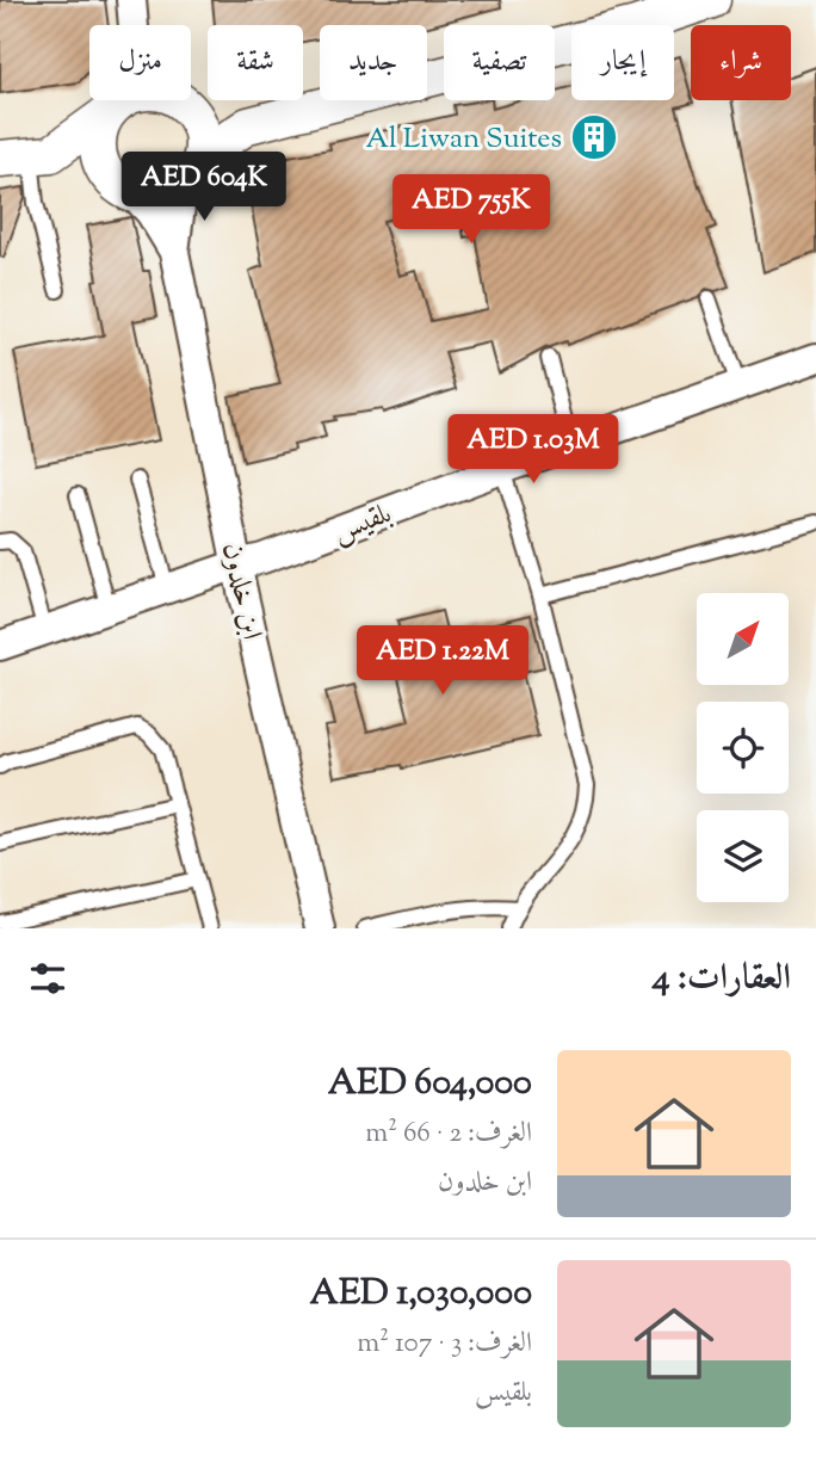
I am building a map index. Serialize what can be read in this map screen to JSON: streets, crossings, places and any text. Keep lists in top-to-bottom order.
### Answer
{
  "streets": {
    "street": ["بلقيس", "ابن خلدون"]
  },
  "crossings": [
    ["بلقيس", "ابن خلدون"]
  ],
  "places": {
    "building": ["Al Liwan Suites"]
  },
  "north": "top right",
  "page": {
    "chip": [
      "شراء",
      "إيجار",
      "تصفية",
      "جديد",
      "شقة",
      "منزل"
    ],
    "price": [
      "AED 604K",
      "AED 755K",
      "AED 1.03M",
      "AED 1.22M"
    ],
    "heading": "العقارات: 4",
    "list": [
      {
        "name": "AED 604,000",
        "note": "الغرف: 2 · 66 m² · ابن خلدون"
      },
      {
        "name": "AED 1,030,000",
        "note": "الغرف: 3 · 107 m² · بلقيس"
      }
    ]
  }
}
